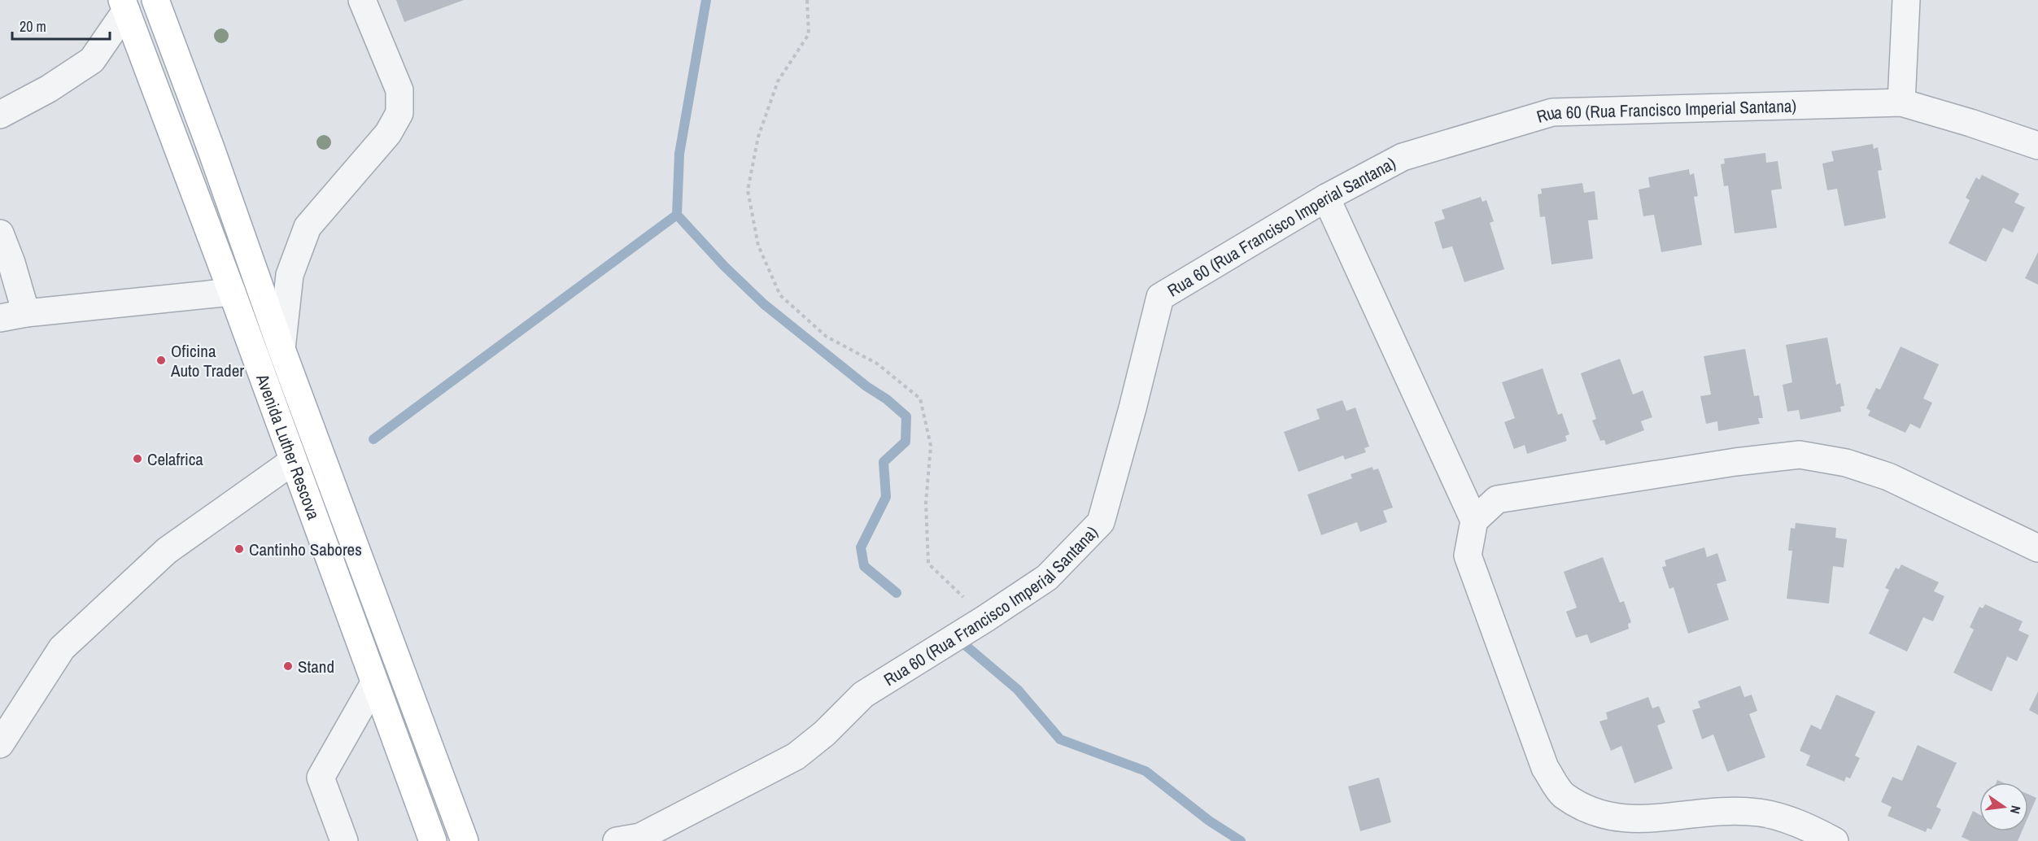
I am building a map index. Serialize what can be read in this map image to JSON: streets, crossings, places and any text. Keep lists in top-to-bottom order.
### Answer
{
  "streets": {
    "main road": ["Avenida Luther Rescova"],
    "street": ["Rua 60 (Rua Francisco Imperial Santana)"]
  },
  "places": [
    "Oficina Auto Trader",
    "Celafrica",
    "Cantinho Sabores",
    "Stand"
  ],
  "scale_bar": "20 m",
  "north": "right"
}
